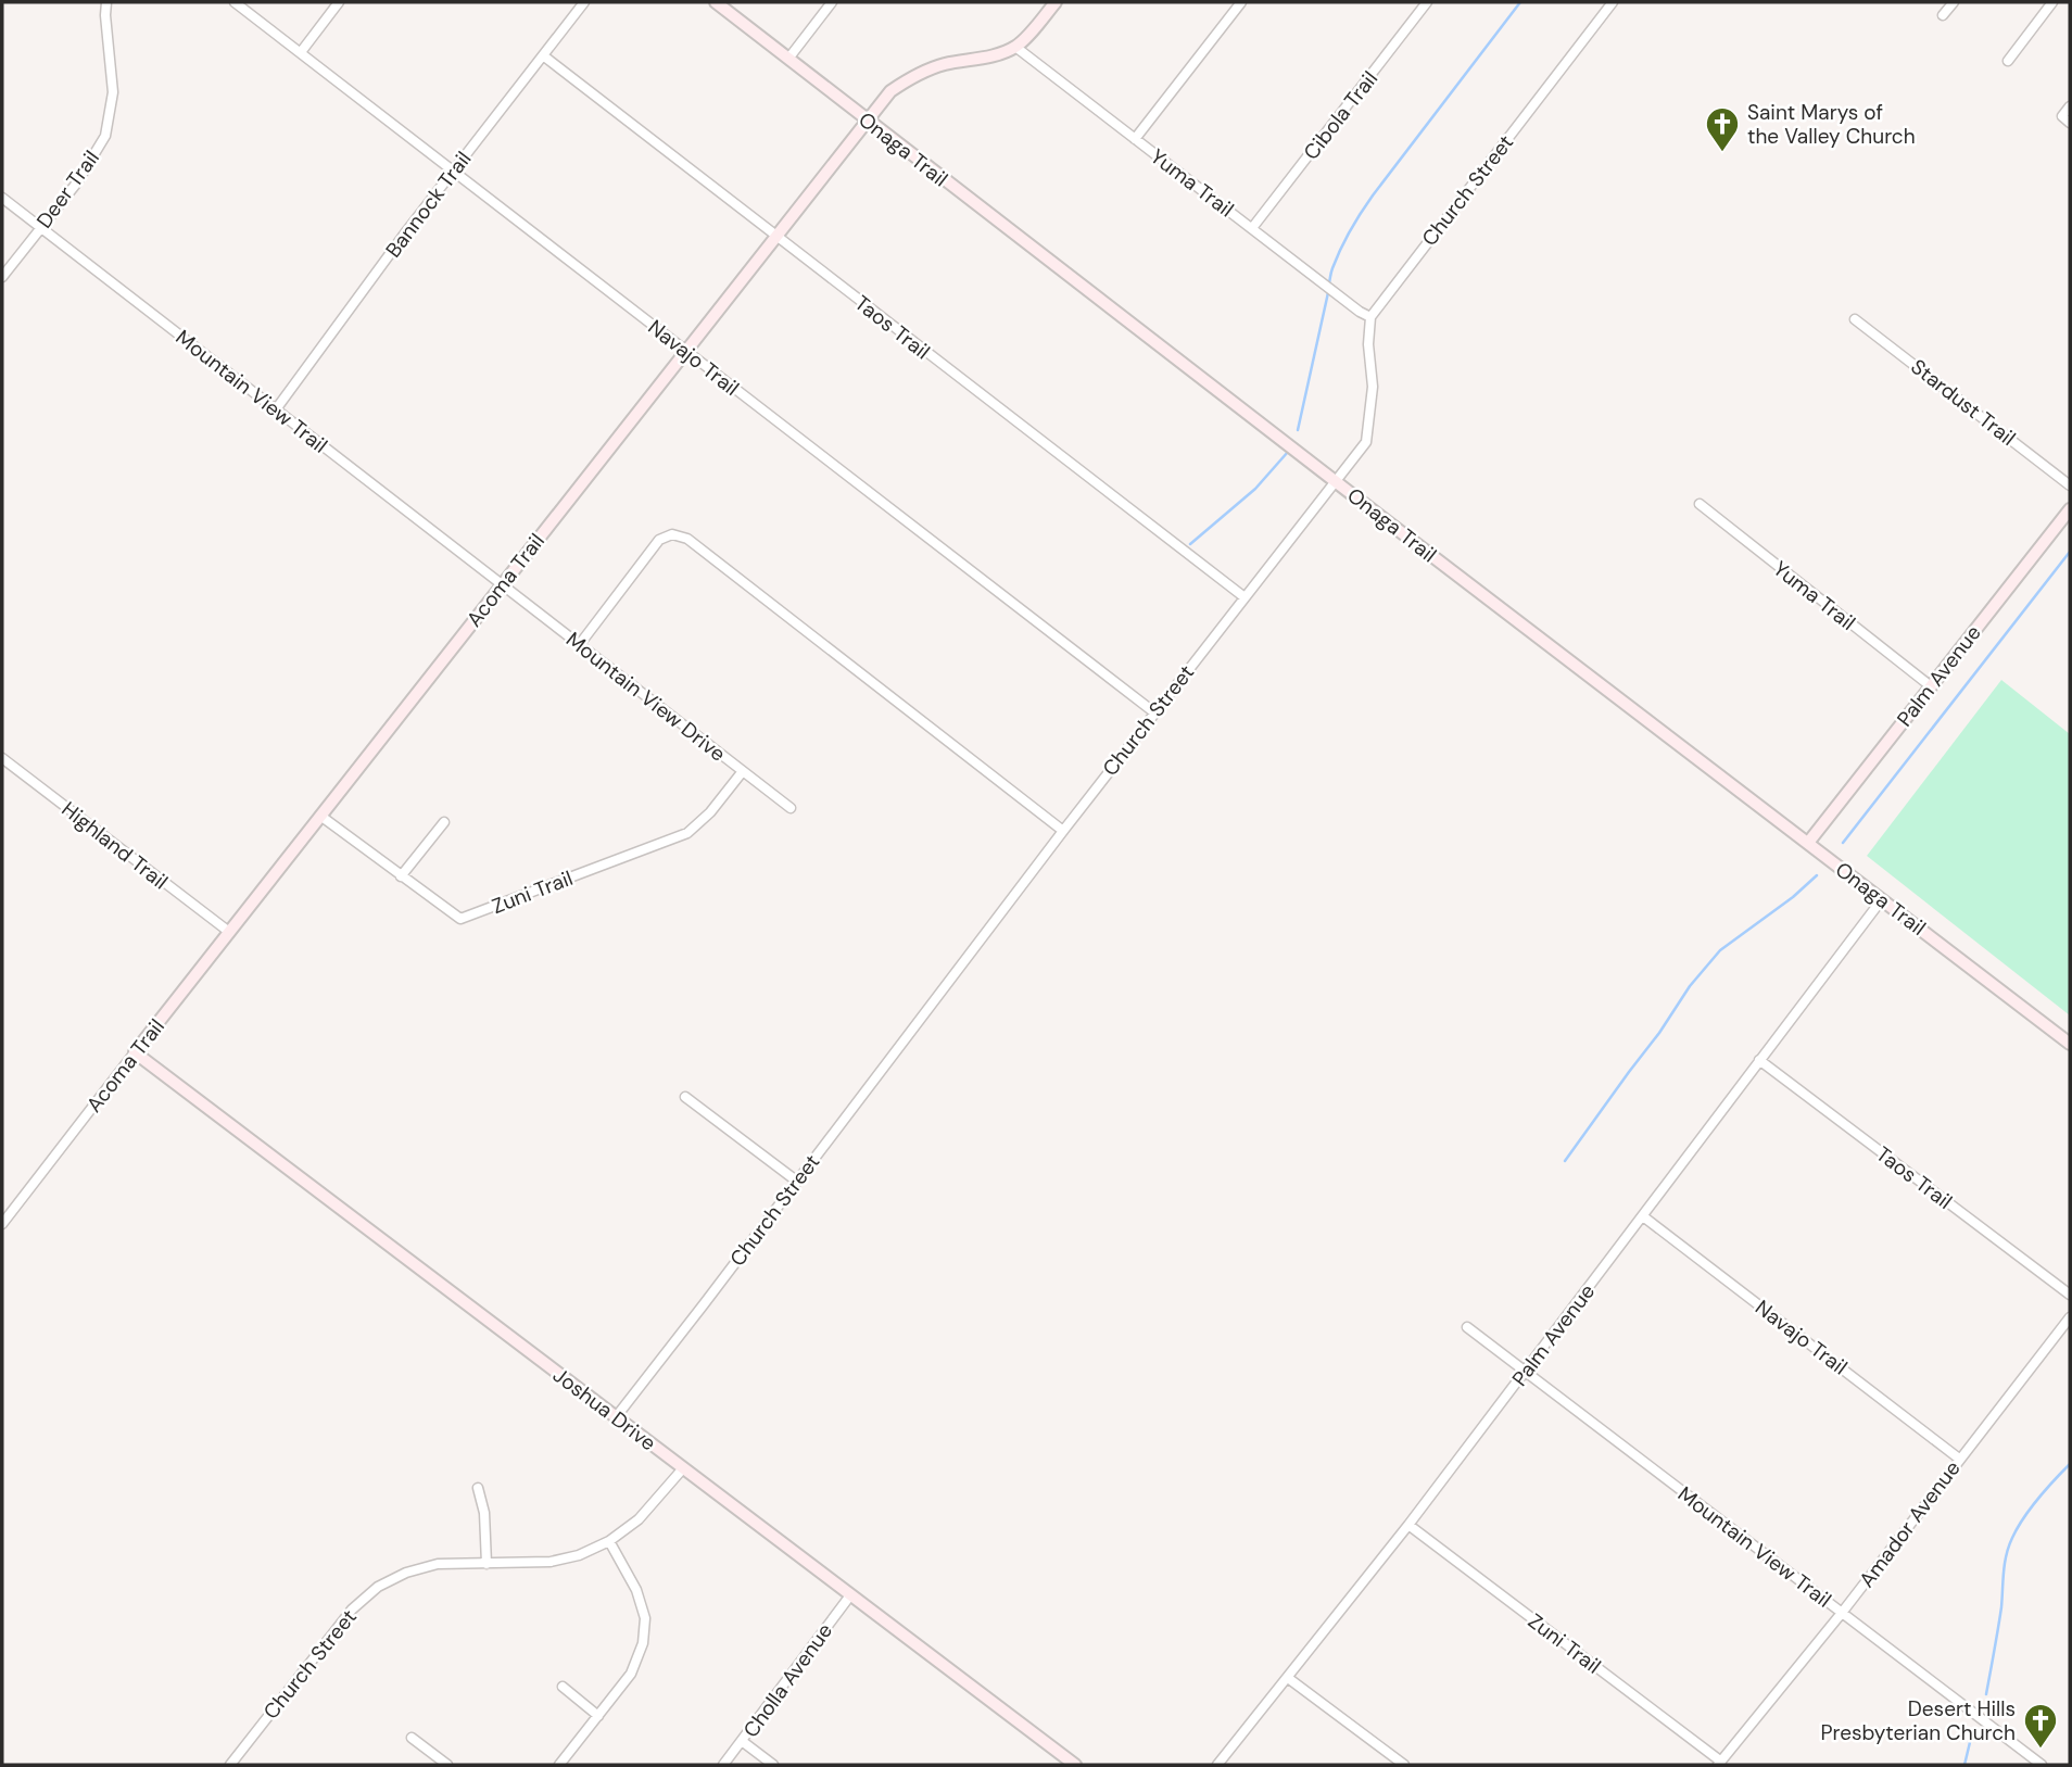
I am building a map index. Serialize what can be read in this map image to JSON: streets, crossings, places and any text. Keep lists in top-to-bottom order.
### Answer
{
  "streets": {
    "street": [
      "Cibola Trail",
      "Onaga Trail",
      "Yuma Trail",
      "Deer Trail",
      "Church Street",
      "Bannock Trail",
      "Taos Trail",
      "Navajo Trail",
      "Mountain View Trail",
      "Stardust Trail",
      "Acoma Trail",
      "Palm Avenue",
      "Mountain View Drive",
      "Highland Trail",
      "Zuni Trail",
      "Joshua Drive",
      "Amador Avenue",
      "Cholla Avenue"
    ]
  },
  "crossings": [
    ["Cibola Trail", "Yuma Trail"],
    ["Onaga Trail", "Church Street"],
    ["Onaga Trail", "Acoma Trail"],
    ["Onaga Trail", "Palm Avenue"],
    ["Yuma Trail", "Church Street"],
    ["Yuma Trail", "Acoma Trail"],
    ["Yuma Trail", "Palm Avenue"],
    ["Deer Trail", "Mountain View Trail"],
    ["Church Street", "Taos Trail"],
    ["Church Street", "Navajo Trail"],
    ["Church Street", "Joshua Drive"],
    ["Bannock Trail", "Taos Trail"],
    ["Bannock Trail", "Navajo Trail"],
    ["Bannock Trail", "Mountain View Trail"],
    ["Taos Trail", "Acoma Trail"],
    ["Taos Trail", "Palm Avenue"],
    ["Navajo Trail", "Acoma Trail"],
    ["Navajo Trail", "Palm Avenue"],
    ["Navajo Trail", "Amador Avenue"],
    ["Mountain View Trail", "Acoma Trail"],
    ["Mountain View Trail", "Palm Avenue"],
    ["Mountain View Trail", "Mountain View Drive"],
    ["Mountain View Trail", "Amador Avenue"],
    ["Acoma Trail", "Mountain View Drive"],
    ["Acoma Trail", "Highland Trail"],
    ["Acoma Trail", "Zuni Trail"],
    ["Acoma Trail", "Joshua Drive"],
    ["Palm Avenue", "Zuni Trail"],
    ["Mountain View Drive", "Zuni Trail"],
    ["Zuni Trail", "Amador Avenue"],
    ["Joshua Drive", "Cholla Avenue"]
  ],
  "places": {
    "church": ["Saint Marys of the Valley Church", "Desert Hills Presbyterian Church"]
  }
}
